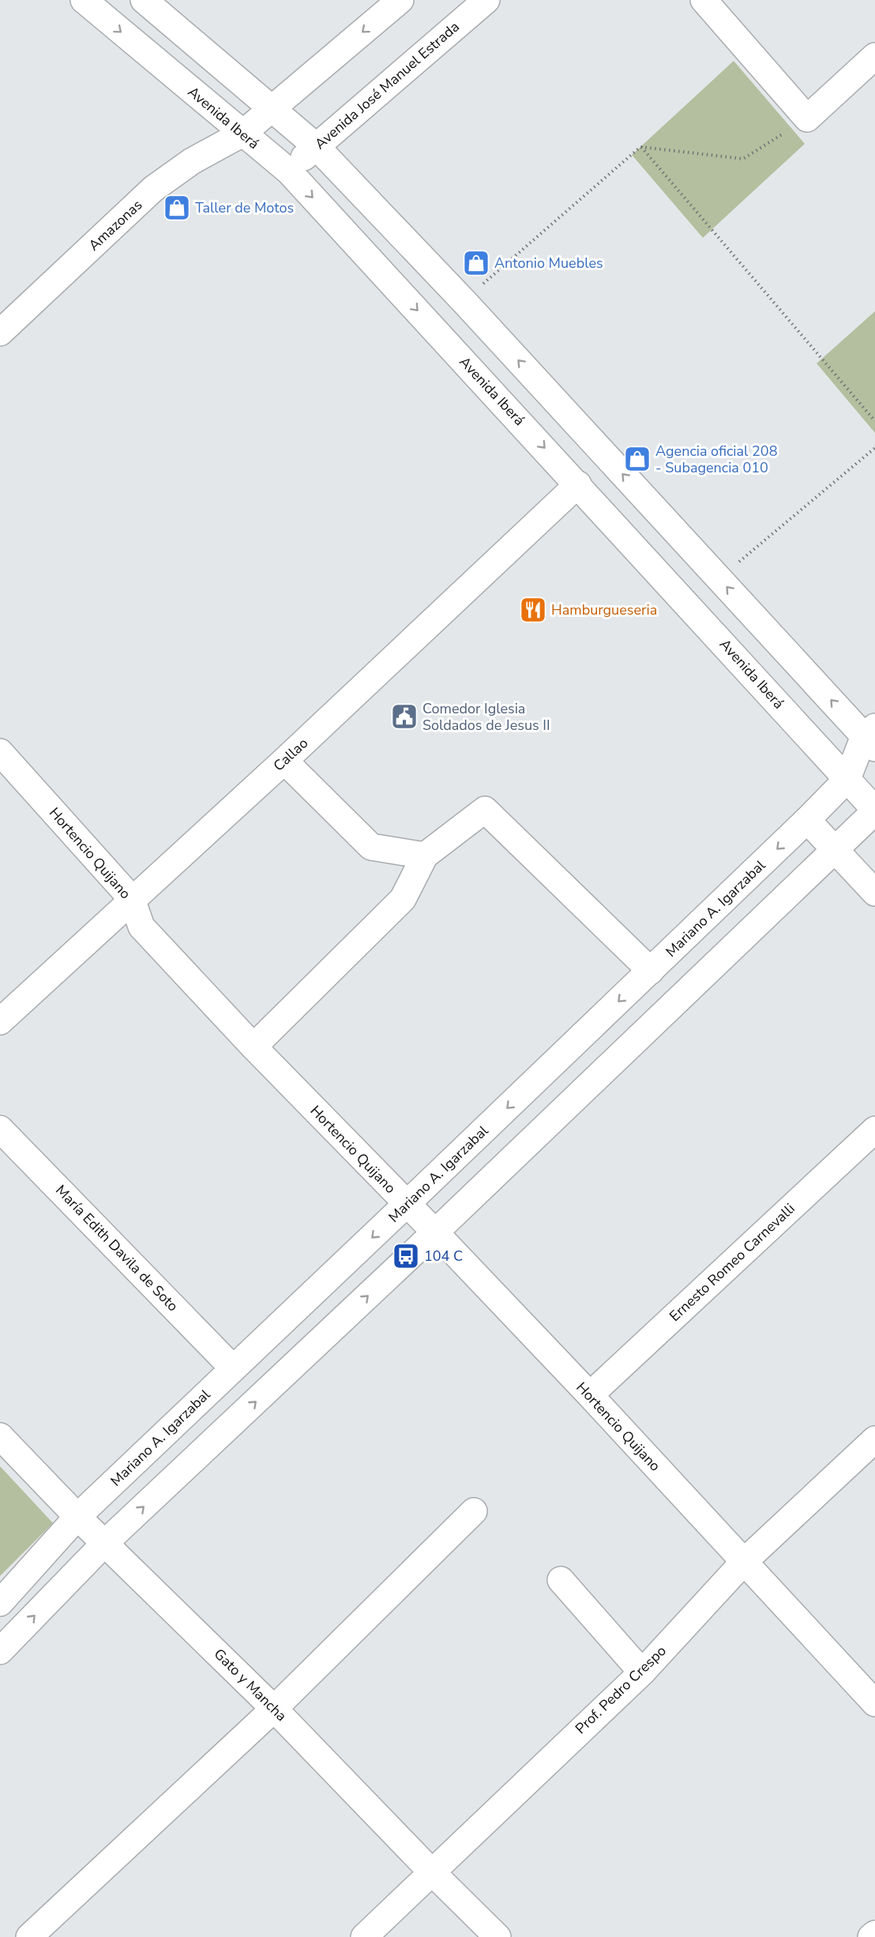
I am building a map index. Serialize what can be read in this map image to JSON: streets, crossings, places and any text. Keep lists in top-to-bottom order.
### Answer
{
  "streets": {
    "street": [
      "Avenida José Manuel Estrada",
      "Avenida Iberá",
      "Amazonas",
      "Callao",
      "Hortencio Quijano",
      "Mariano A. Igarzabal",
      "María Edith Davila de Soto",
      "Ernesto Romeo Carnevalli",
      "Gato y Mancha",
      "Prof. Pedro Crespo"
    ]
  },
  "crossings": [
    ["Avenida José Manuel Estrada", "Avenida Iberá"],
    ["Avenida Iberá", "Amazonas"],
    ["Avenida Iberá", "Callao"],
    ["Avenida Iberá", "Mariano A. Igarzabal"],
    ["Callao", "Hortencio Quijano"],
    ["Hortencio Quijano", "Mariano A. Igarzabal"],
    ["Hortencio Quijano", "Ernesto Romeo Carnevalli"],
    ["Hortencio Quijano", "Prof. Pedro Crespo"],
    ["Mariano A. Igarzabal", "María Edith Davila de Soto"],
    ["Mariano A. Igarzabal", "Gato y Mancha"],
    ["Gato y Mancha", "Prof. Pedro Crespo"]
  ],
  "places": {
    "shop": ["Taller de Motos", "Antonio Muebles", "Agencia oficial 208 - Subagencia 010"],
    "restaurant": ["Hamburgueseria"],
    "public building": ["Comedor Iglesia Soldados de Jesus II"],
    "bus stop": ["104 C"]
  }
}
